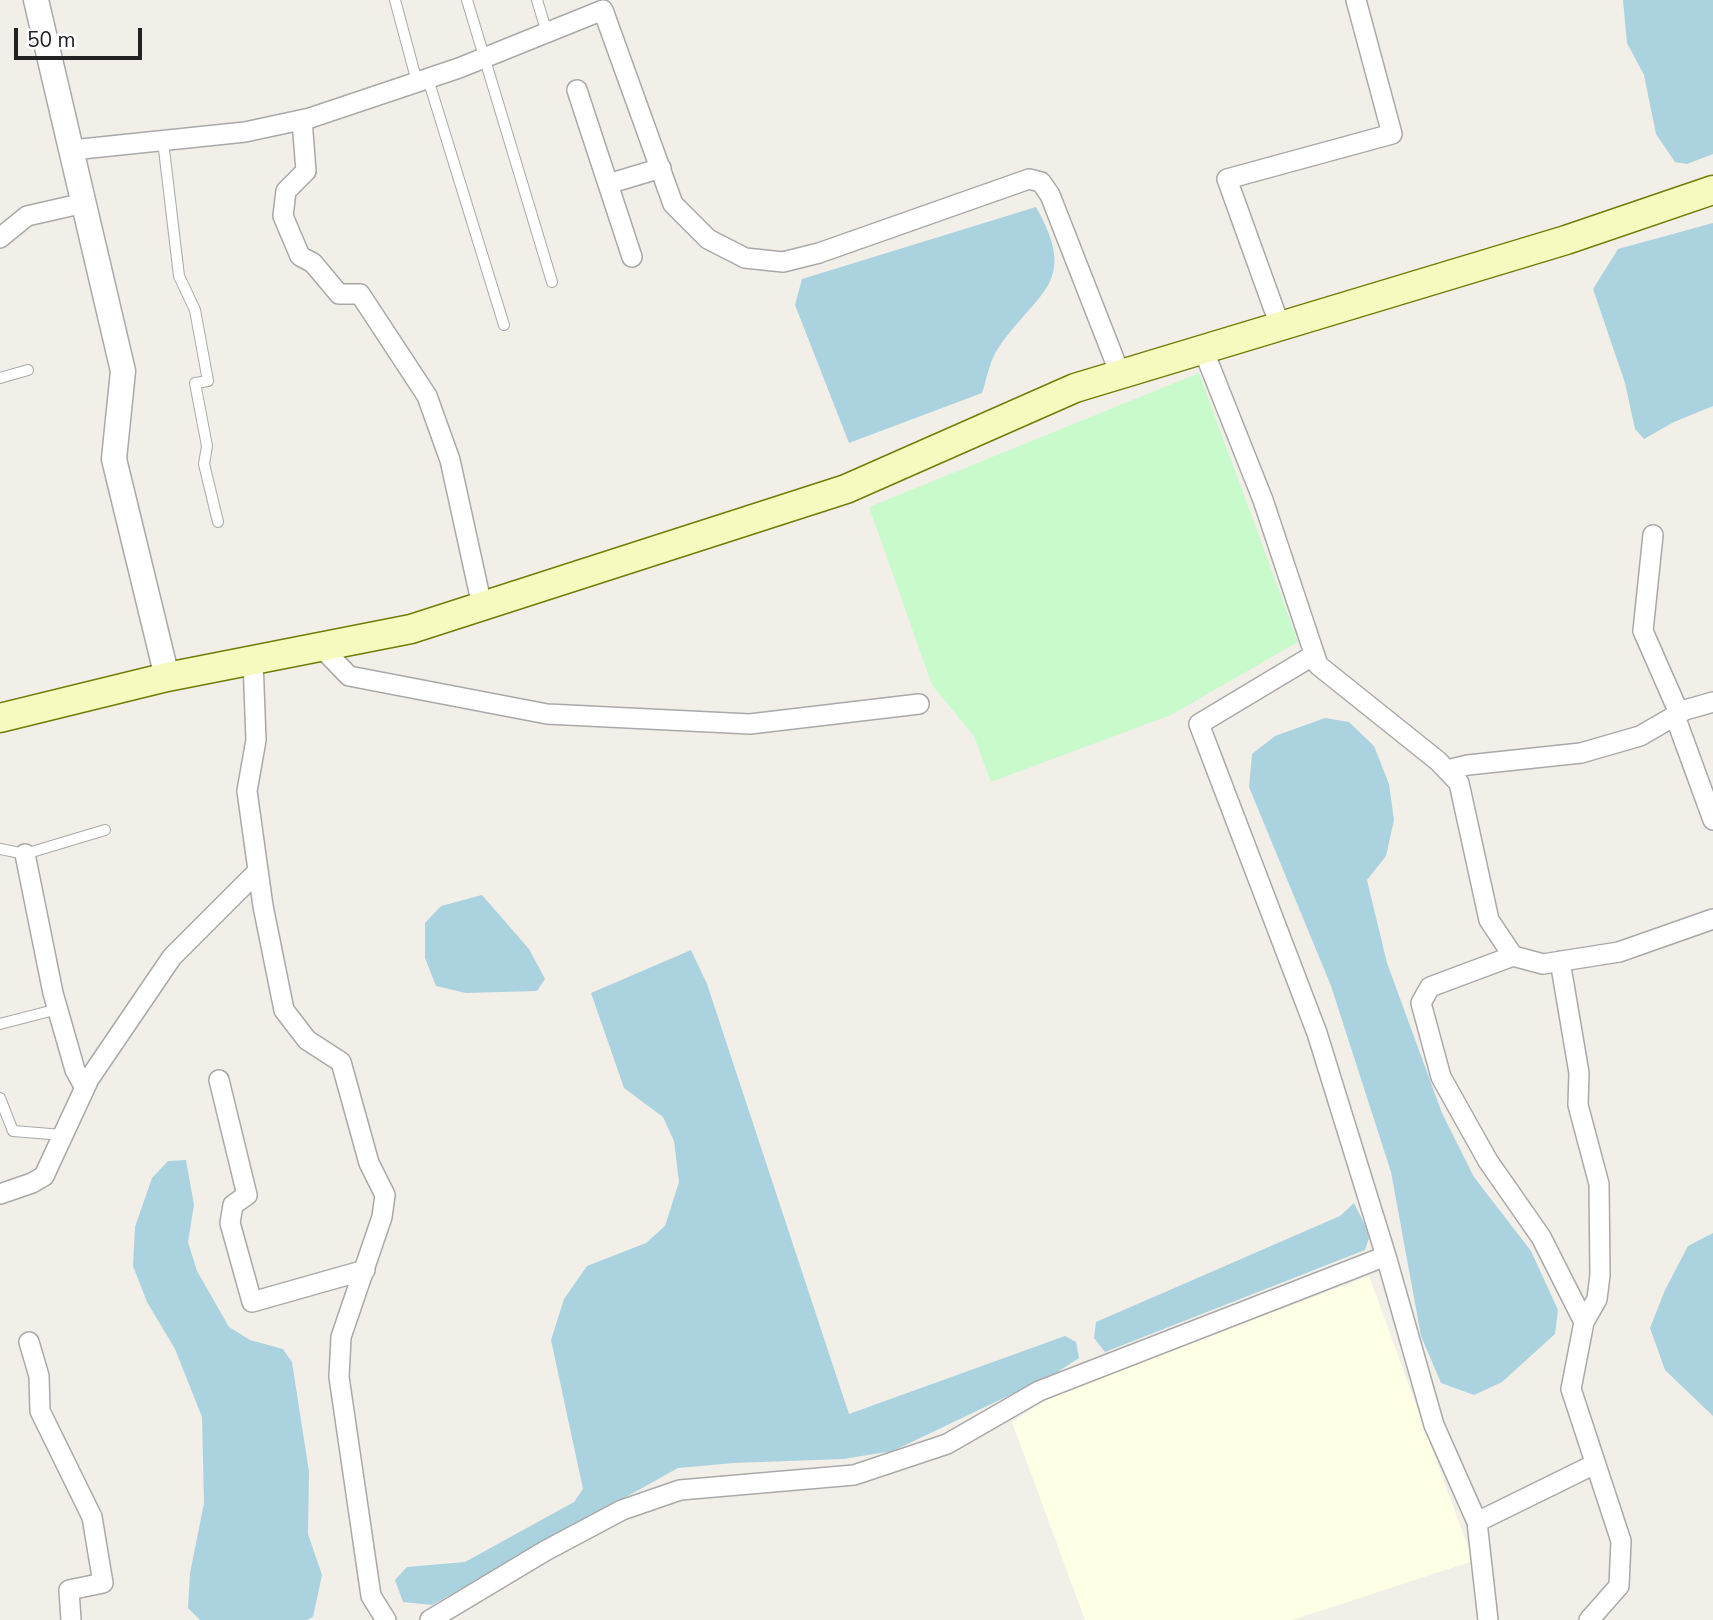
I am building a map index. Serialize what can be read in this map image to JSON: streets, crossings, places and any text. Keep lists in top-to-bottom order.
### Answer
{
  "scale_bar": "50 m"
}
